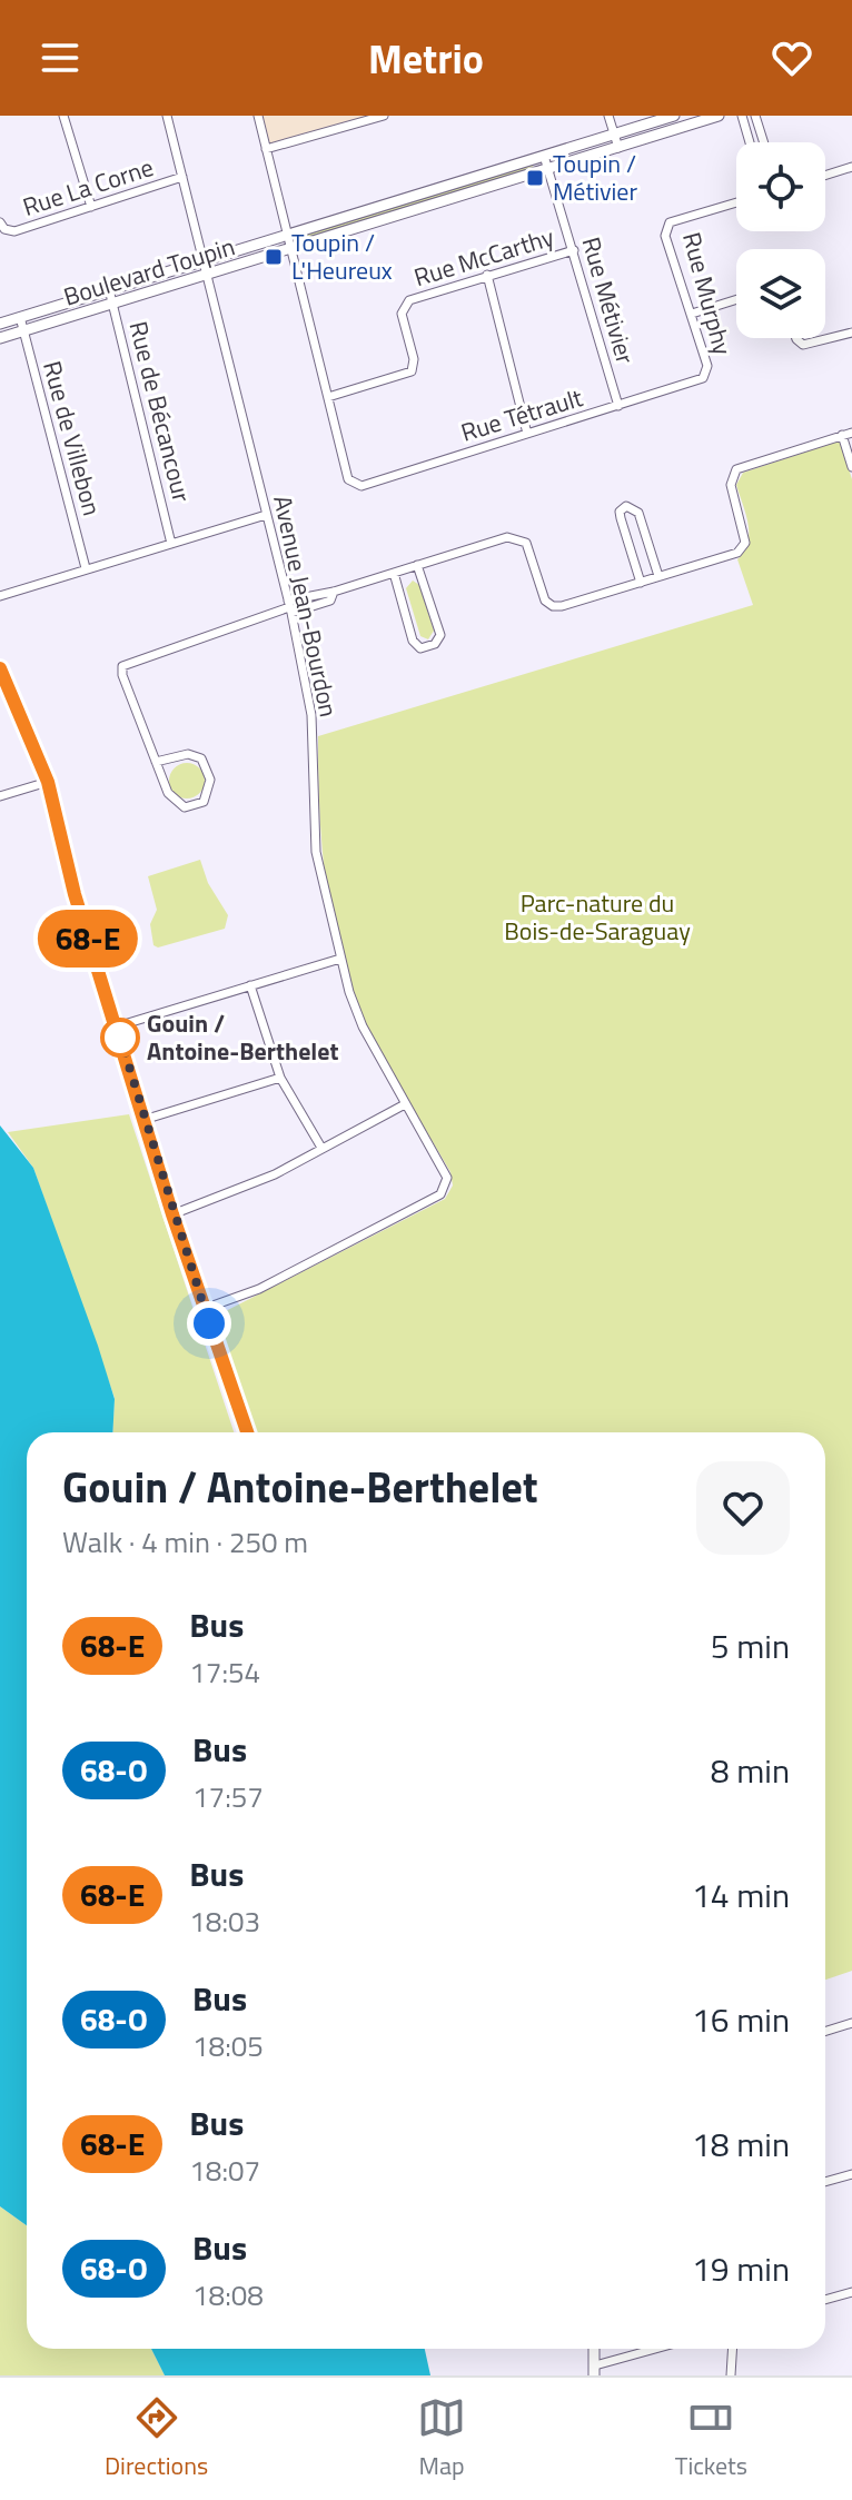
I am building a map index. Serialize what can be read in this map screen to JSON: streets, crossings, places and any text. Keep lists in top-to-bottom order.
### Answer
{
  "streets": {
    "street": [
      "Rue La Corne",
      "Rue McCarthy",
      "Boulevard Toupin",
      "Rue Murphy",
      "Rue Métivier",
      "Rue de Bécancour",
      "Rue Tétrault",
      "Rue de Villebon",
      "Avenue Jean-Bourdon"
    ]
  },
  "crossings": [
    ["Rue La Corne", "Avenue Jean-Bourdon"],
    ["Rue McCarthy", "Rue Métivier"],
    ["Rue McCarthy", "Rue Tétrault"],
    ["Boulevard Toupin", "Rue Métivier"],
    ["Boulevard Toupin", "Rue de Bécancour"],
    ["Boulevard Toupin", "Rue de Villebon"],
    ["Boulevard Toupin", "Avenue Jean-Bourdon"],
    ["Rue Murphy", "Rue Tétrault"],
    ["Rue Métivier", "Rue Tétrault"]
  ],
  "parks": ["Parc-nature du Bois-de-Saraguay"],
  "places": {
    "transit": ["Toupin / Métivier", "Toupin / L'Heureux"],
    "other": ["Gouin / Antoine-Berthelet"]
  },
  "lines": ["bus line 68-E"],
  "page": {
    "header": "Metrio",
    "on_map": "68-E",
    "heading": ["Gouin / Antoine-Berthelet", "Walk · 4 min · 250 m"],
    "list": [
      {
        "mark": "68-E",
        "name": "Bus",
        "note": "17:54",
        "value": "5 min"
      },
      {
        "mark": "68-O",
        "name": "Bus",
        "note": "17:57",
        "value": "8 min"
      },
      {
        "mark": "68-E",
        "name": "Bus",
        "note": "18:03",
        "value": "14 min"
      },
      {
        "mark": "68-O",
        "name": "Bus",
        "note": "18:05",
        "value": "16 min"
      },
      {
        "mark": "68-E",
        "name": "Bus",
        "note": "18:07",
        "value": "18 min"
      },
      {
        "mark": "68-O",
        "name": "Bus",
        "note": "18:08",
        "value": "19 min"
      }
    ],
    "tabs": ["Directions", "Map", "Tickets"]
  }
}
